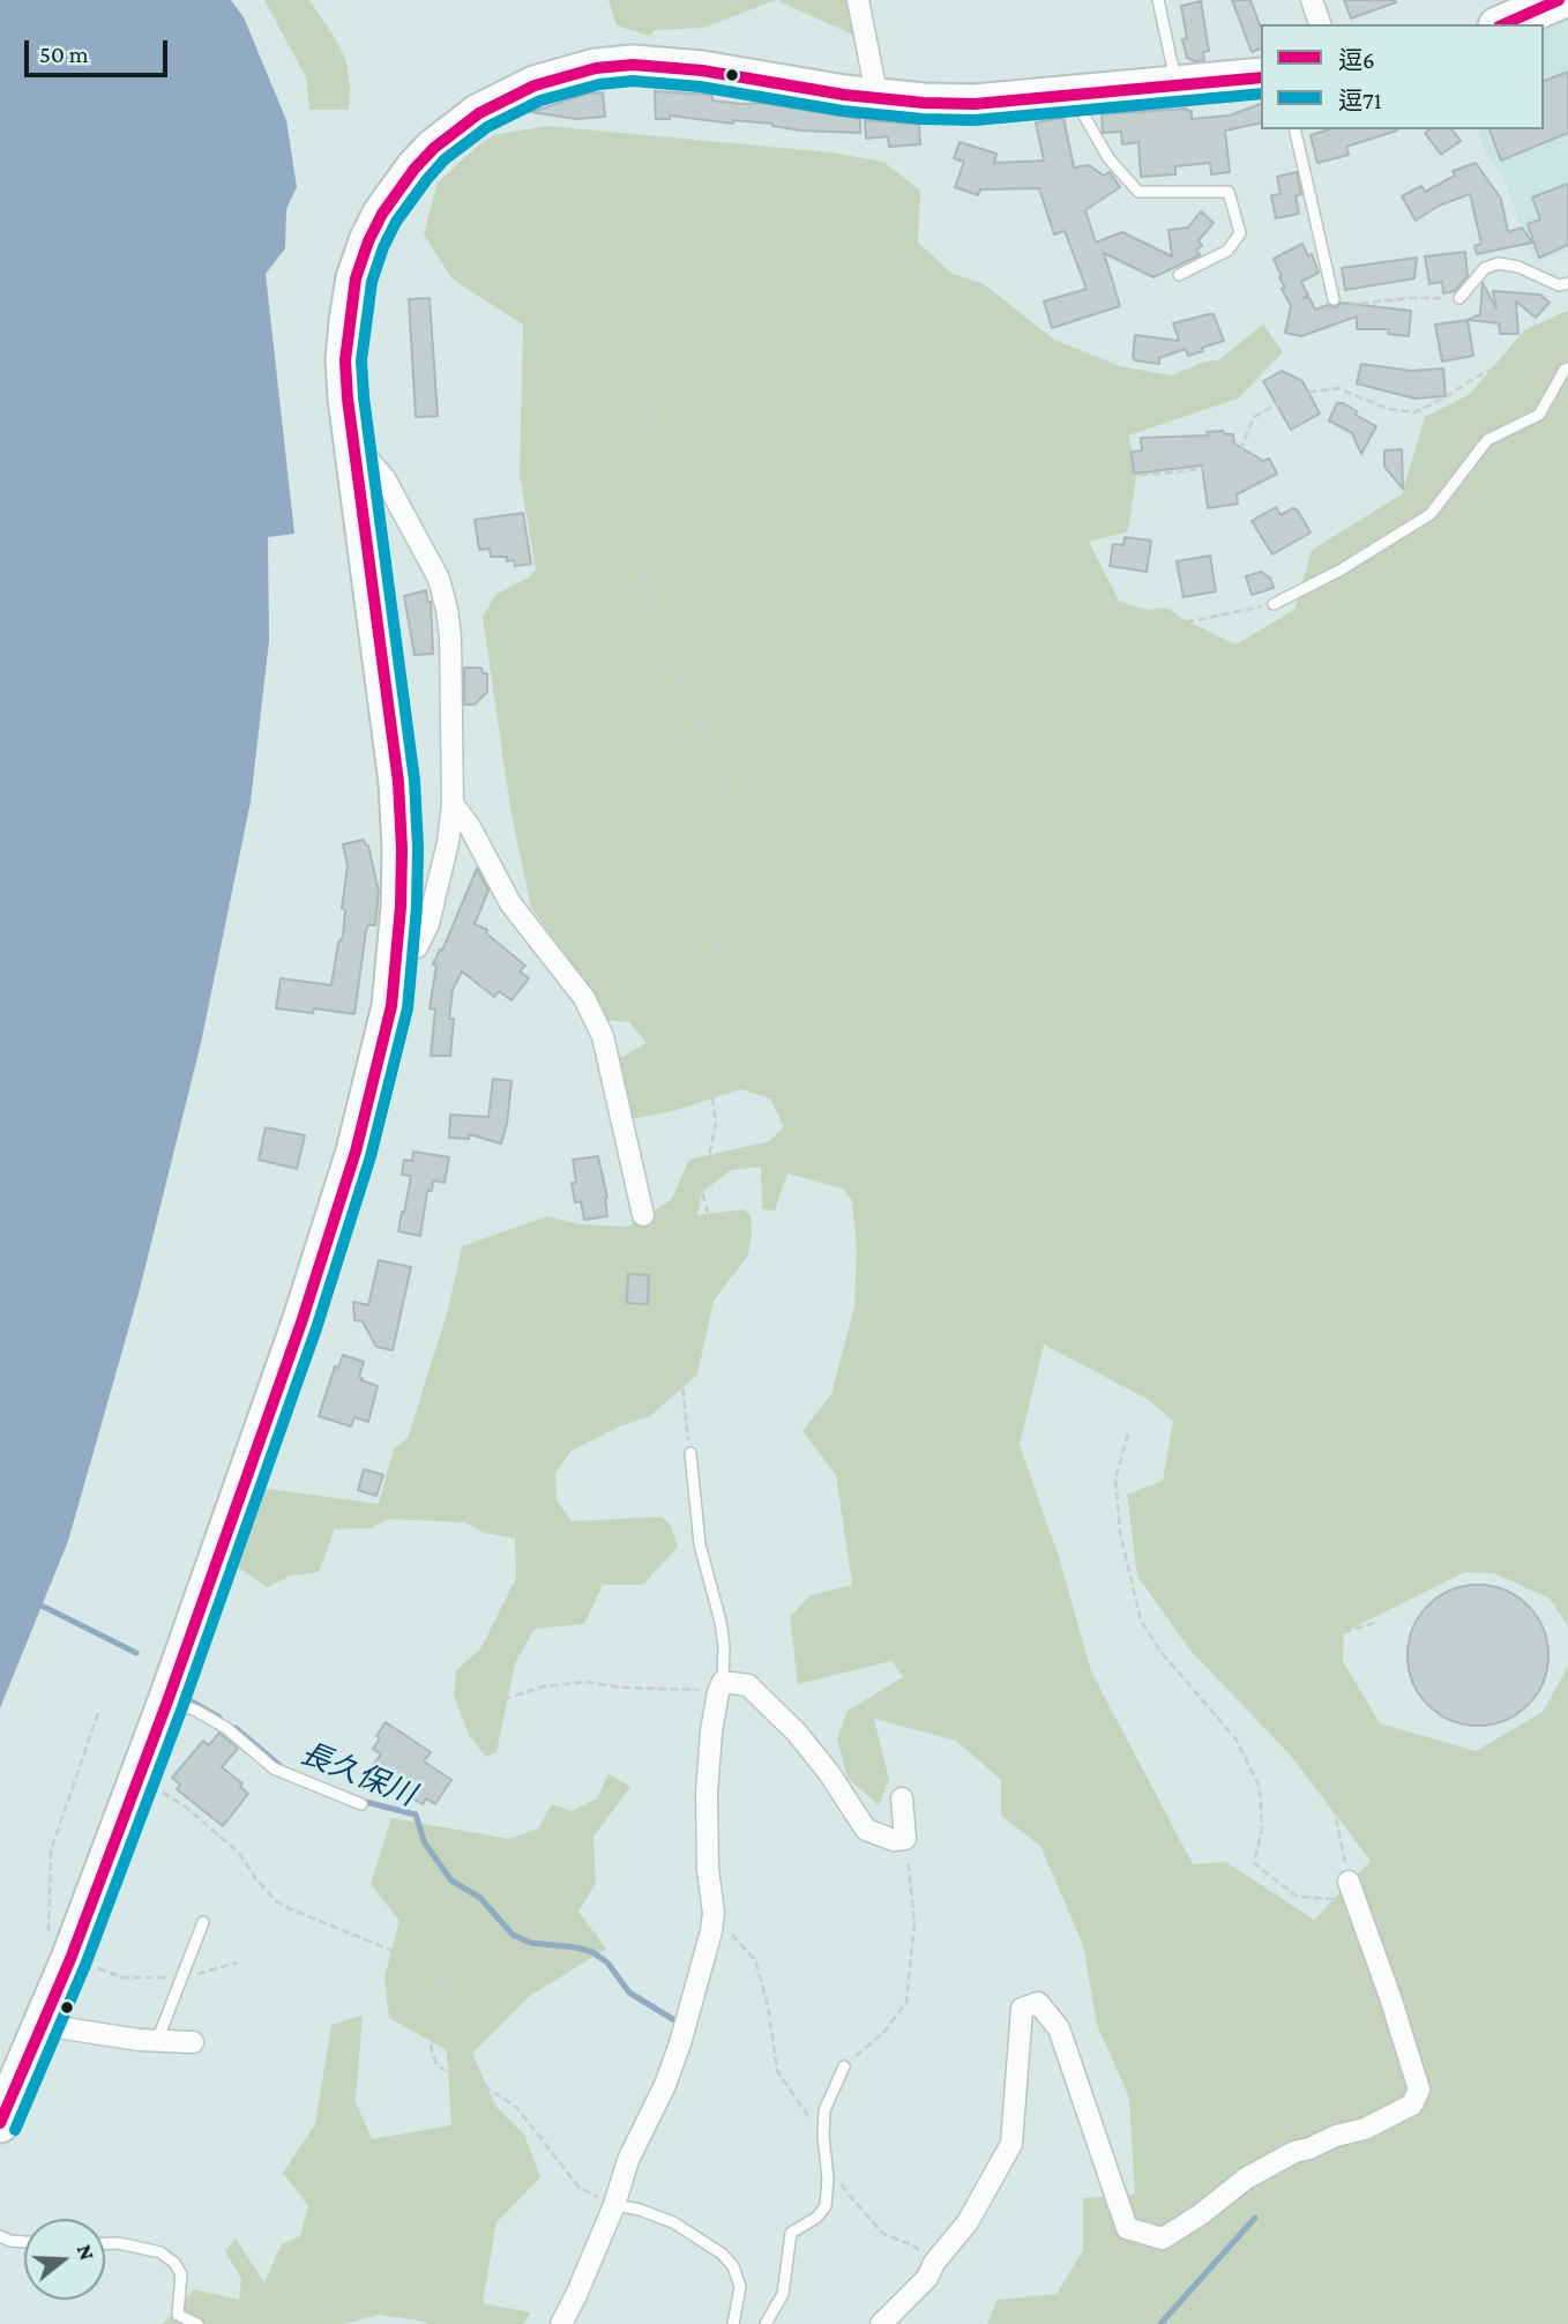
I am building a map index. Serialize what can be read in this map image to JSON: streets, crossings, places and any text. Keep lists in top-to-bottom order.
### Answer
{
  "water": ["長久保川"],
  "lines": ["transit line 逗6", "transit line 逗71"],
  "legend": ["逗6", "逗71"],
  "scale_bar": "50 m",
  "north": "right"
}
